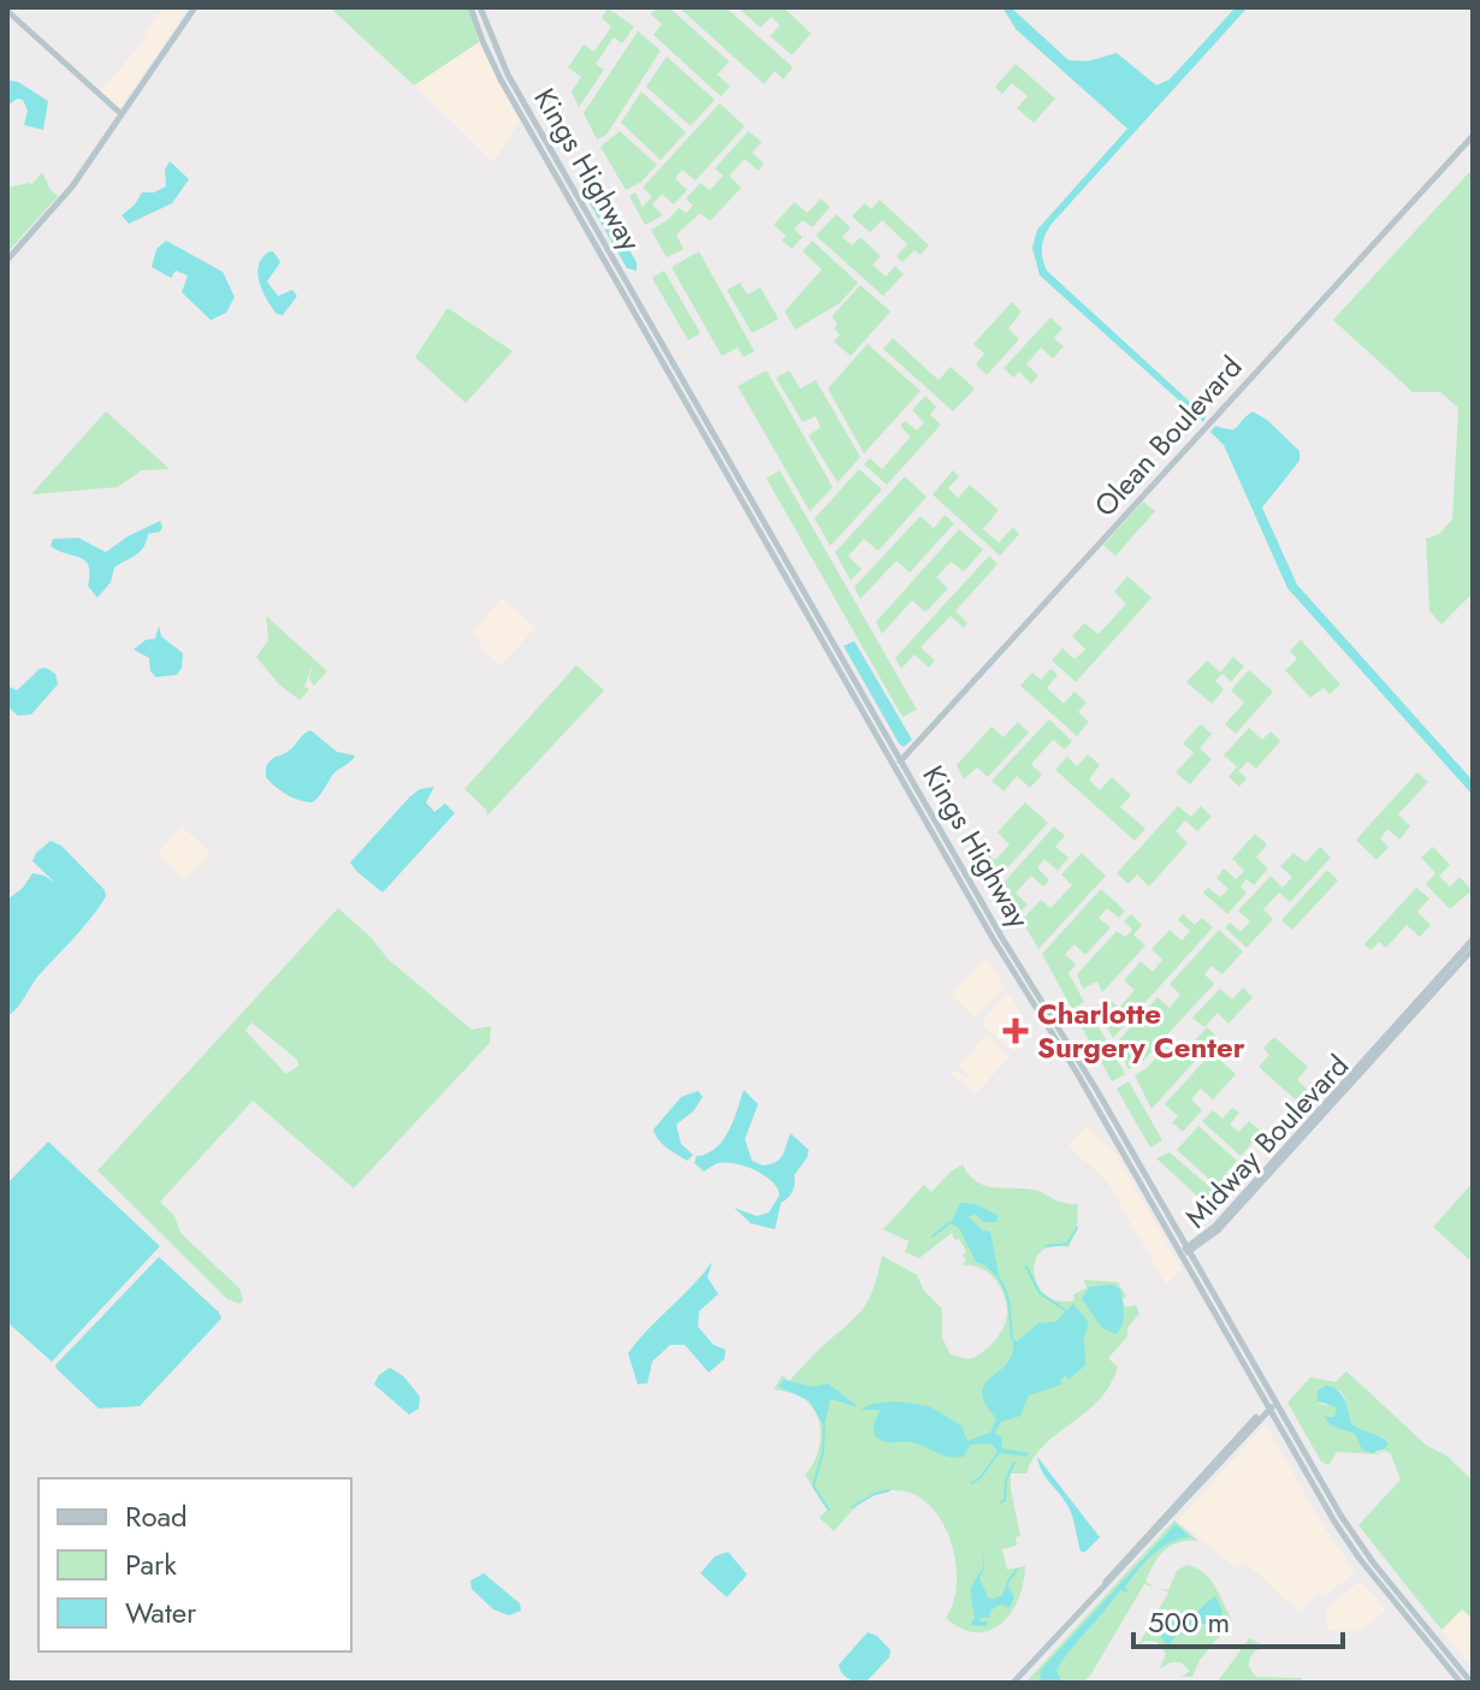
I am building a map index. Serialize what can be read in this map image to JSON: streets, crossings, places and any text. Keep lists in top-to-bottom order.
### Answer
{
  "streets": {
    "main road": ["Kings Highway", "Olean Boulevard", "Midway Boulevard"]
  },
  "crossings": [
    ["Kings Highway", "Olean Boulevard"],
    ["Kings Highway", "Midway Boulevard"]
  ],
  "places": {
    "health": ["Charlotte Surgery Center"]
  },
  "legend": ["Road", "Park", "Water"],
  "scale_bar": "500 m"
}
